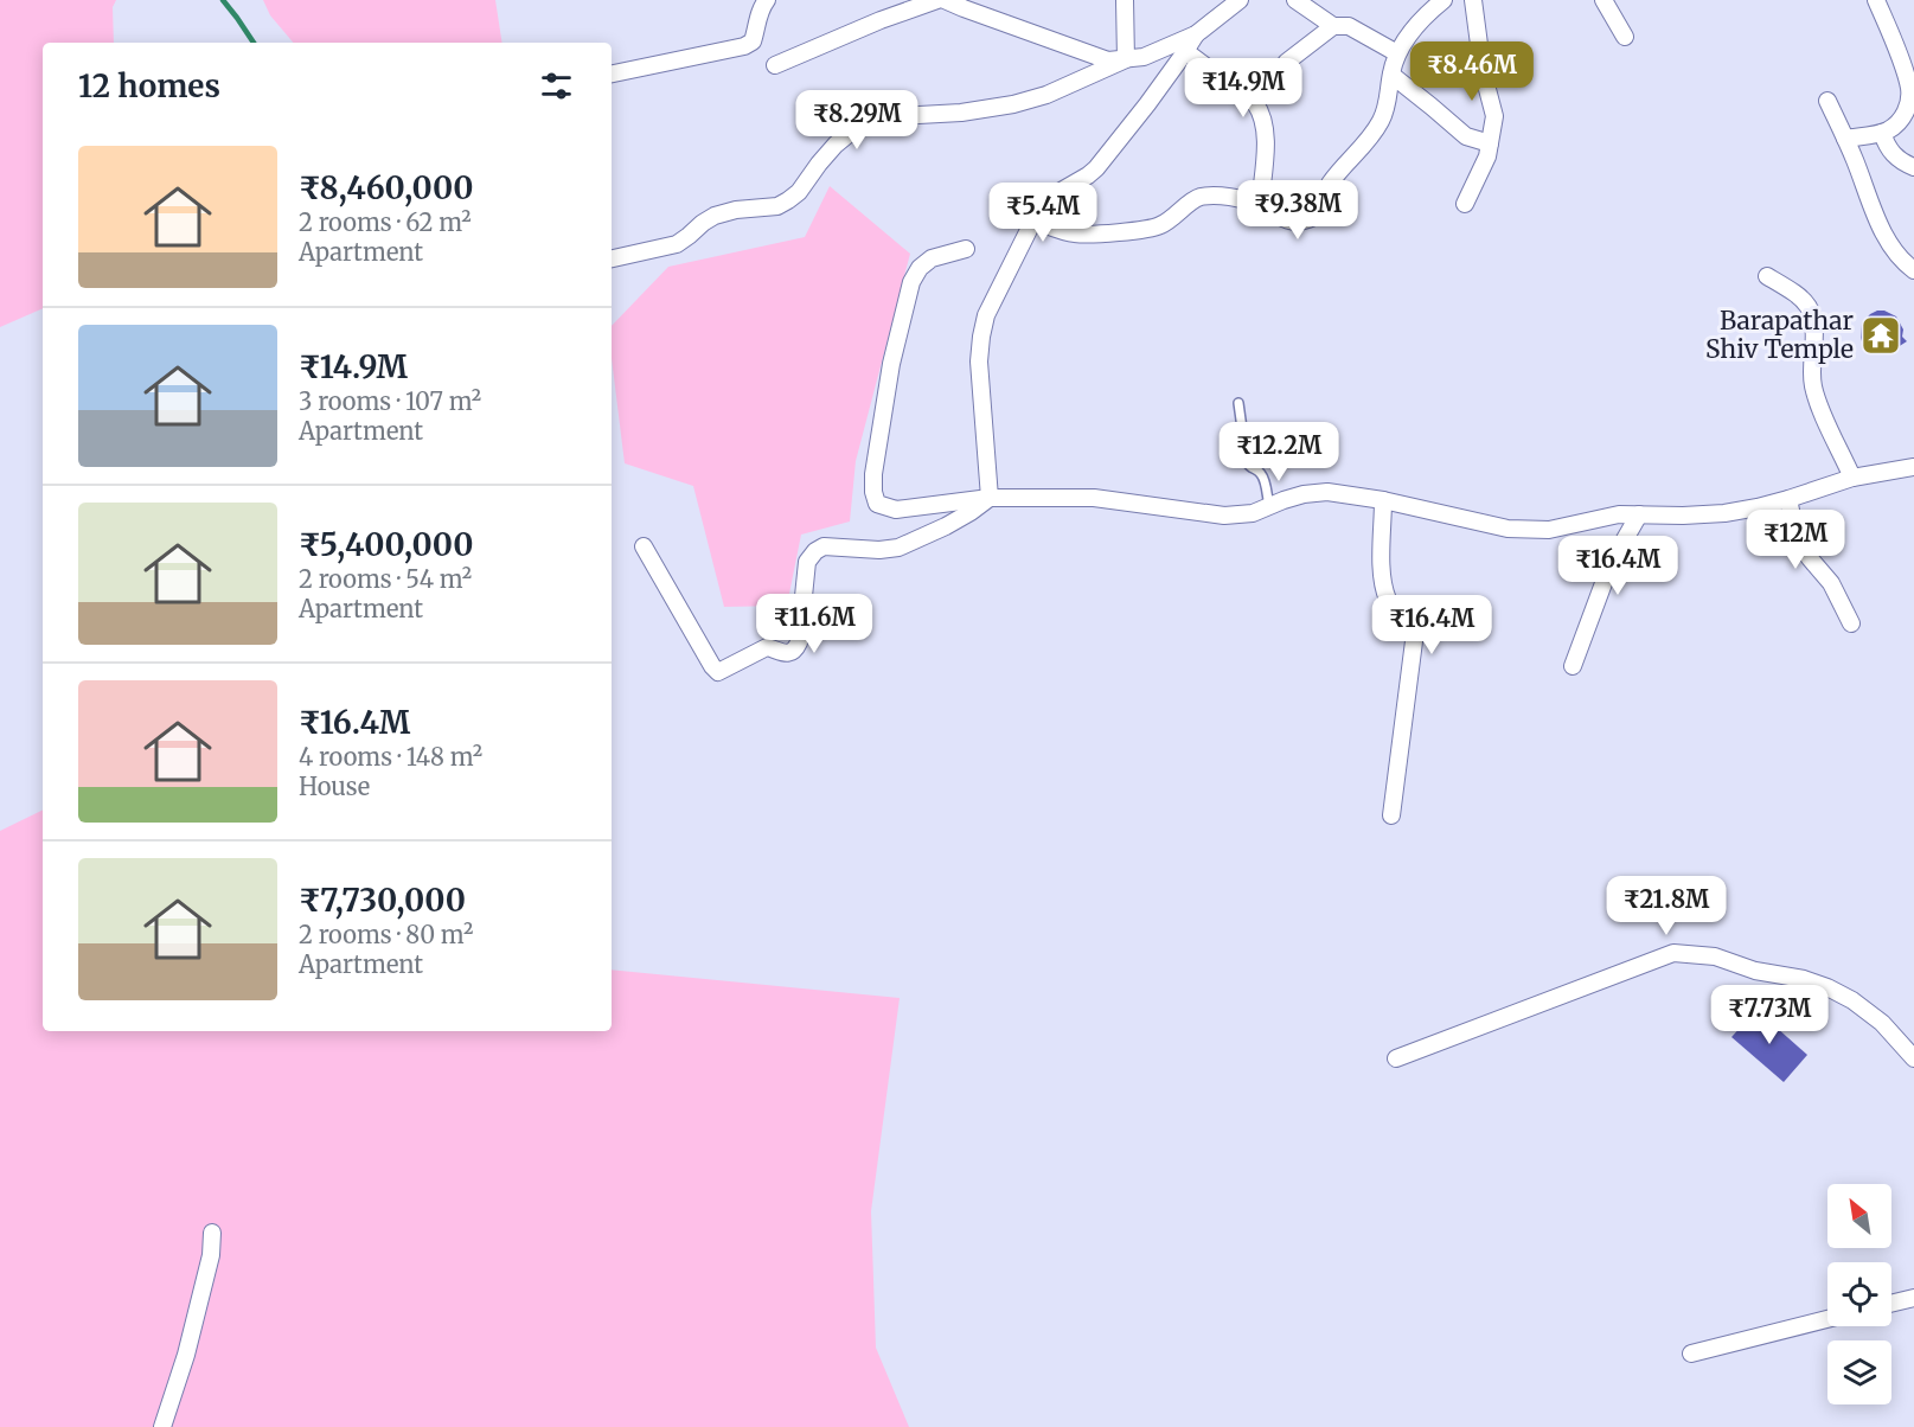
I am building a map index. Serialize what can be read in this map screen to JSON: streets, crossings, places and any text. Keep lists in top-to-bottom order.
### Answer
{
  "places": {
    "temple": ["Barapathar Shiv Temple"]
  },
  "north": "top left",
  "page": {
    "price": [
      "₹8.46M",
      "₹14.9M",
      "₹8.29M",
      "₹9.38M",
      "₹5.4M",
      "₹12.2M",
      "₹12M",
      "₹16.4M",
      "₹11.6M",
      "₹16.4M",
      "₹21.8M",
      "₹7.73M"
    ],
    "heading": "12 homes",
    "list": [
      {
        "name": "₹8,460,000",
        "note": "2 rooms · 62 m² · Apartment"
      },
      {
        "name": "₹14.9M",
        "note": "3 rooms · 107 m² · Apartment"
      },
      {
        "name": "₹5,400,000",
        "note": "2 rooms · 54 m² · Apartment"
      },
      {
        "name": "₹16.4M",
        "note": "4 rooms · 148 m² · House"
      },
      {
        "name": "₹7,730,000",
        "note": "2 rooms · 80 m² · Apartment"
      }
    ]
  }
}
